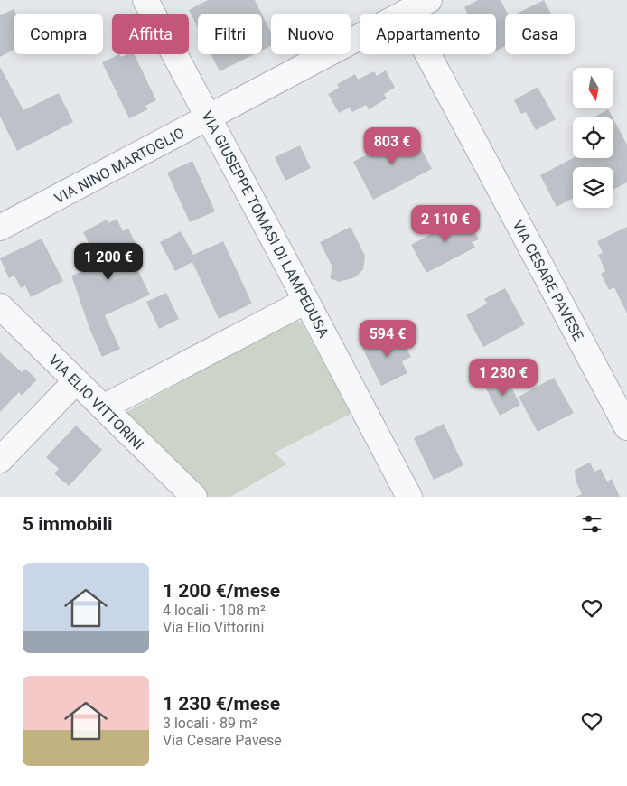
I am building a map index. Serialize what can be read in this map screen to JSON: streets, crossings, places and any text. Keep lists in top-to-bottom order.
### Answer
{
  "streets": {
    "street": [
      "VIA NINO MARTOGLIO",
      "VIA GIUSEPPE TOMASI DI LAMPEDUSA",
      "VIA CESARE PAVESE",
      "VIA ELIO VITTORINI"
    ]
  },
  "crossings": [
    ["VIA NINO MARTOGLIO", "VIA GIUSEPPE TOMASI DI LAMPEDUSA"],
    ["VIA NINO MARTOGLIO", "VIA CESARE PAVESE"]
  ],
  "north": "bottom",
  "page": {
    "chip": [
      "Compra",
      "Affitta",
      "Filtri",
      "Nuovo",
      "Appartamento",
      "Casa"
    ],
    "price": [
      "803 €",
      "2 110 €",
      "1 200 €",
      "594 €",
      "1 230 €"
    ],
    "heading": "5 immobili",
    "list": [
      {
        "name": "1 200 €/mese",
        "note": "4 locali · 108 m² · Via Elio Vittorini"
      },
      {
        "name": "1 230 €/mese",
        "note": "3 locali · 89 m² · Via Cesare Pavese"
      }
    ]
  }
}
